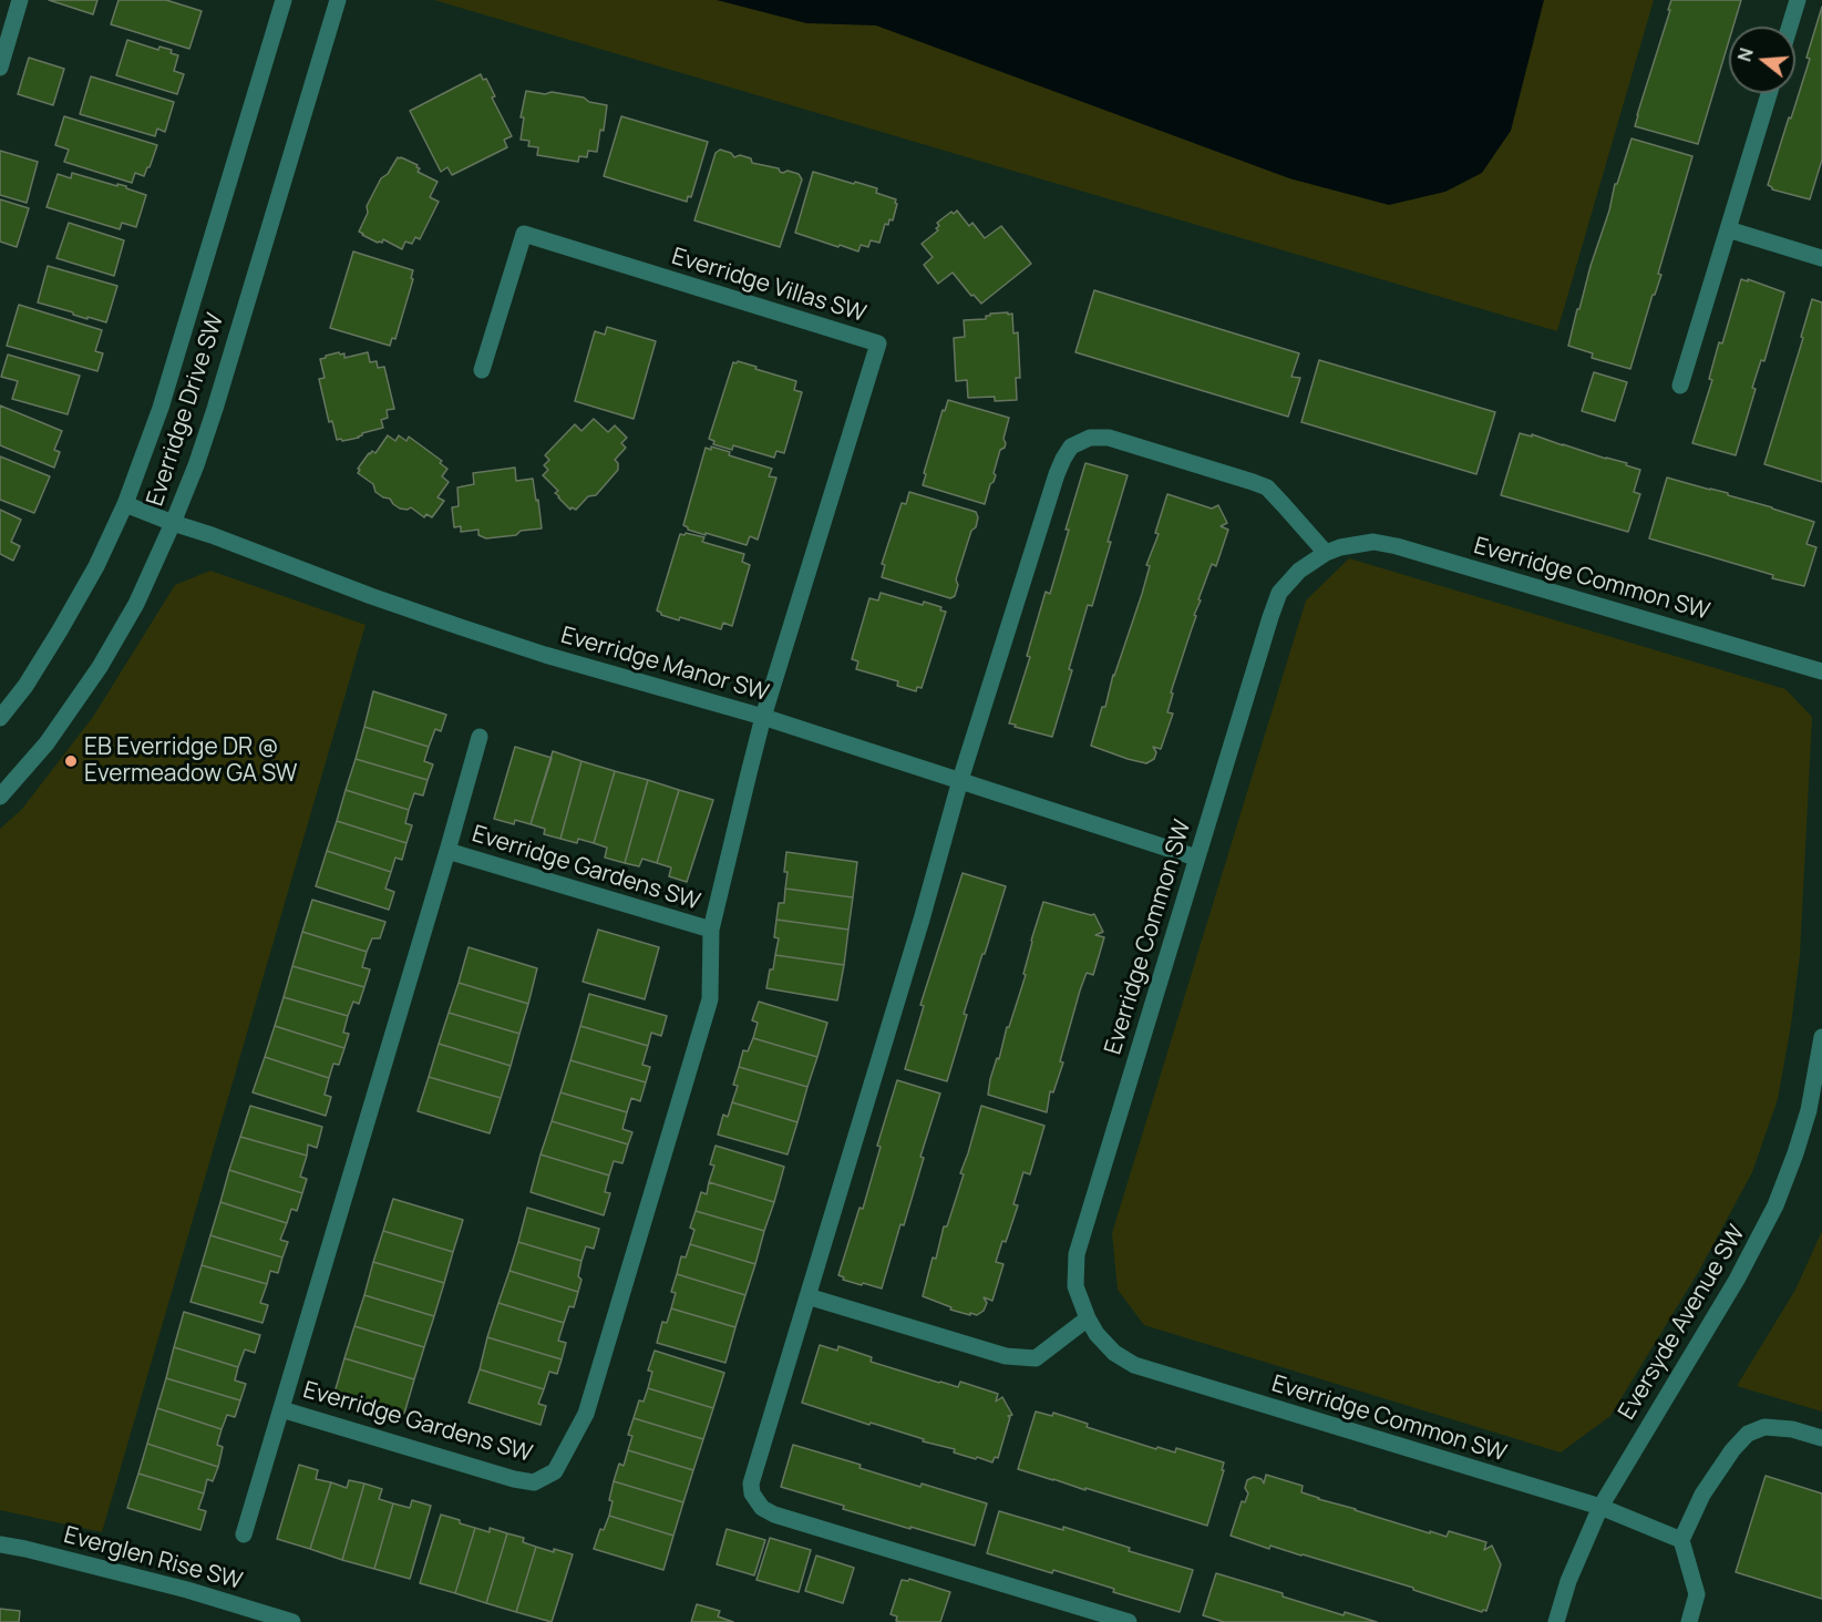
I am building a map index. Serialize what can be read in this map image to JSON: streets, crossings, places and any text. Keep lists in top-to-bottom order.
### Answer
{
  "streets": {
    "street": [
      "Everridge Villas SW",
      "Everridge Drive SW",
      "Everridge Common SW",
      "Everridge Manor SW",
      "Everridge Gardens SW",
      "Eversyde Avenue SW",
      "Everglen Rise SW"
    ]
  },
  "crossings": [
    ["Everridge Villas SW", "Everridge Manor SW"],
    ["Everridge Villas SW", "Everridge Gardens SW"],
    ["Everridge Drive SW", "Everridge Manor SW"],
    ["Everridge Common SW", "Everridge Manor SW"],
    ["Everridge Common SW", "Eversyde Avenue SW"],
    ["Everridge Manor SW", "Everridge Gardens SW"]
  ],
  "places": ["EB Everridge DR @ Evermeadow GA SW"],
  "north": "left"
}
